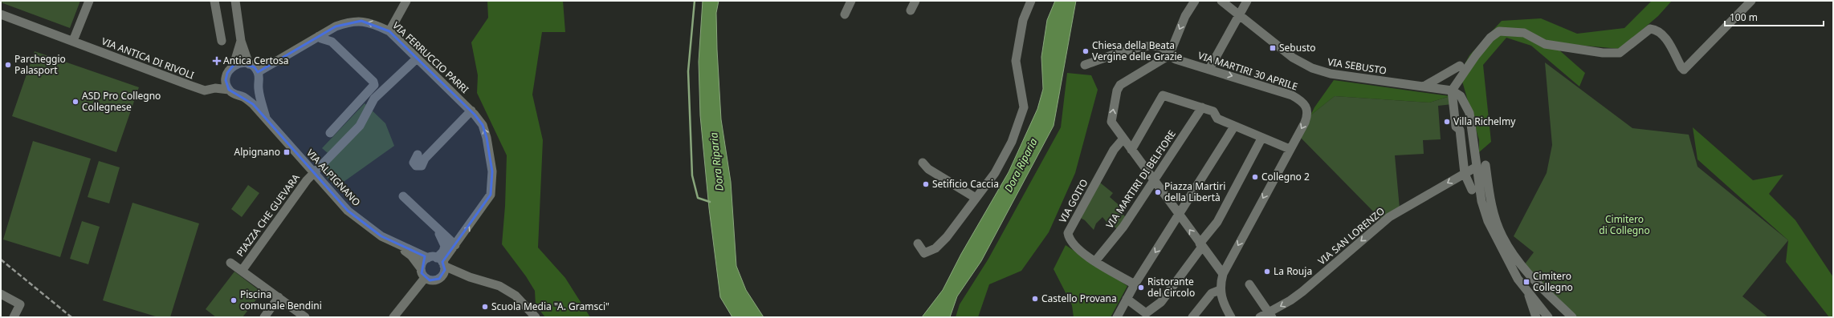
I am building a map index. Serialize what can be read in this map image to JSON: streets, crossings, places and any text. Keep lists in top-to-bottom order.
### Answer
{
  "streets": {
    "street": [
      "VIA FERRUCCIO PARRI",
      "VIA ANTICA DI RIVOLI",
      "VIA SEBUSTO",
      "VIA MARTIRI 30 APRILE",
      "VIA ALPIGNANO",
      "VIA MARTIRI DI BELFIORE",
      "VIA GOITO",
      "PIAZZA CHE GUEVARA",
      "VIA SAN LORENZO"
    ]
  },
  "crossings": [
    ["VIA FERRUCCIO PARRI", "VIA ANTICA DI RIVOLI"],
    ["VIA FERRUCCIO PARRI", "VIA ALPIGNANO"],
    ["VIA FERRUCCIO PARRI", "PIAZZA CHE GUEVARA"],
    ["VIA ANTICA DI RIVOLI", "VIA ALPIGNANO"],
    ["VIA ALPIGNANO", "PIAZZA CHE GUEVARA"],
    ["VIA MARTIRI DI BELFIORE", "VIA GOITO"]
  ],
  "one_way": ["VIA SAN LORENZO"],
  "water": ["Dora Riparia"],
  "parks": ["Cimitero di Collegno"],
  "places": {
    "transit": ["Sebusto", "Alpignano", "Cimitero Collegno"],
    "other": [
      "Chiesa della Beata Vergine delle Grazie",
      "Parcheggio Palasport",
      "ASD Pro Collegno Collegnese",
      "Villa Richelmy",
      "Collegno 2",
      "Setificio Caccia",
      "Piazza Martiri della Libertà",
      "La Rouja",
      "Ristorante del Circolo",
      "Castello Provana",
      "Piscina comunale Bendini",
      "Scuola Media \"A. Gramsci\""
    ],
    "health": ["Antica Certosa"]
  },
  "scale_bar": "100 m"
}
